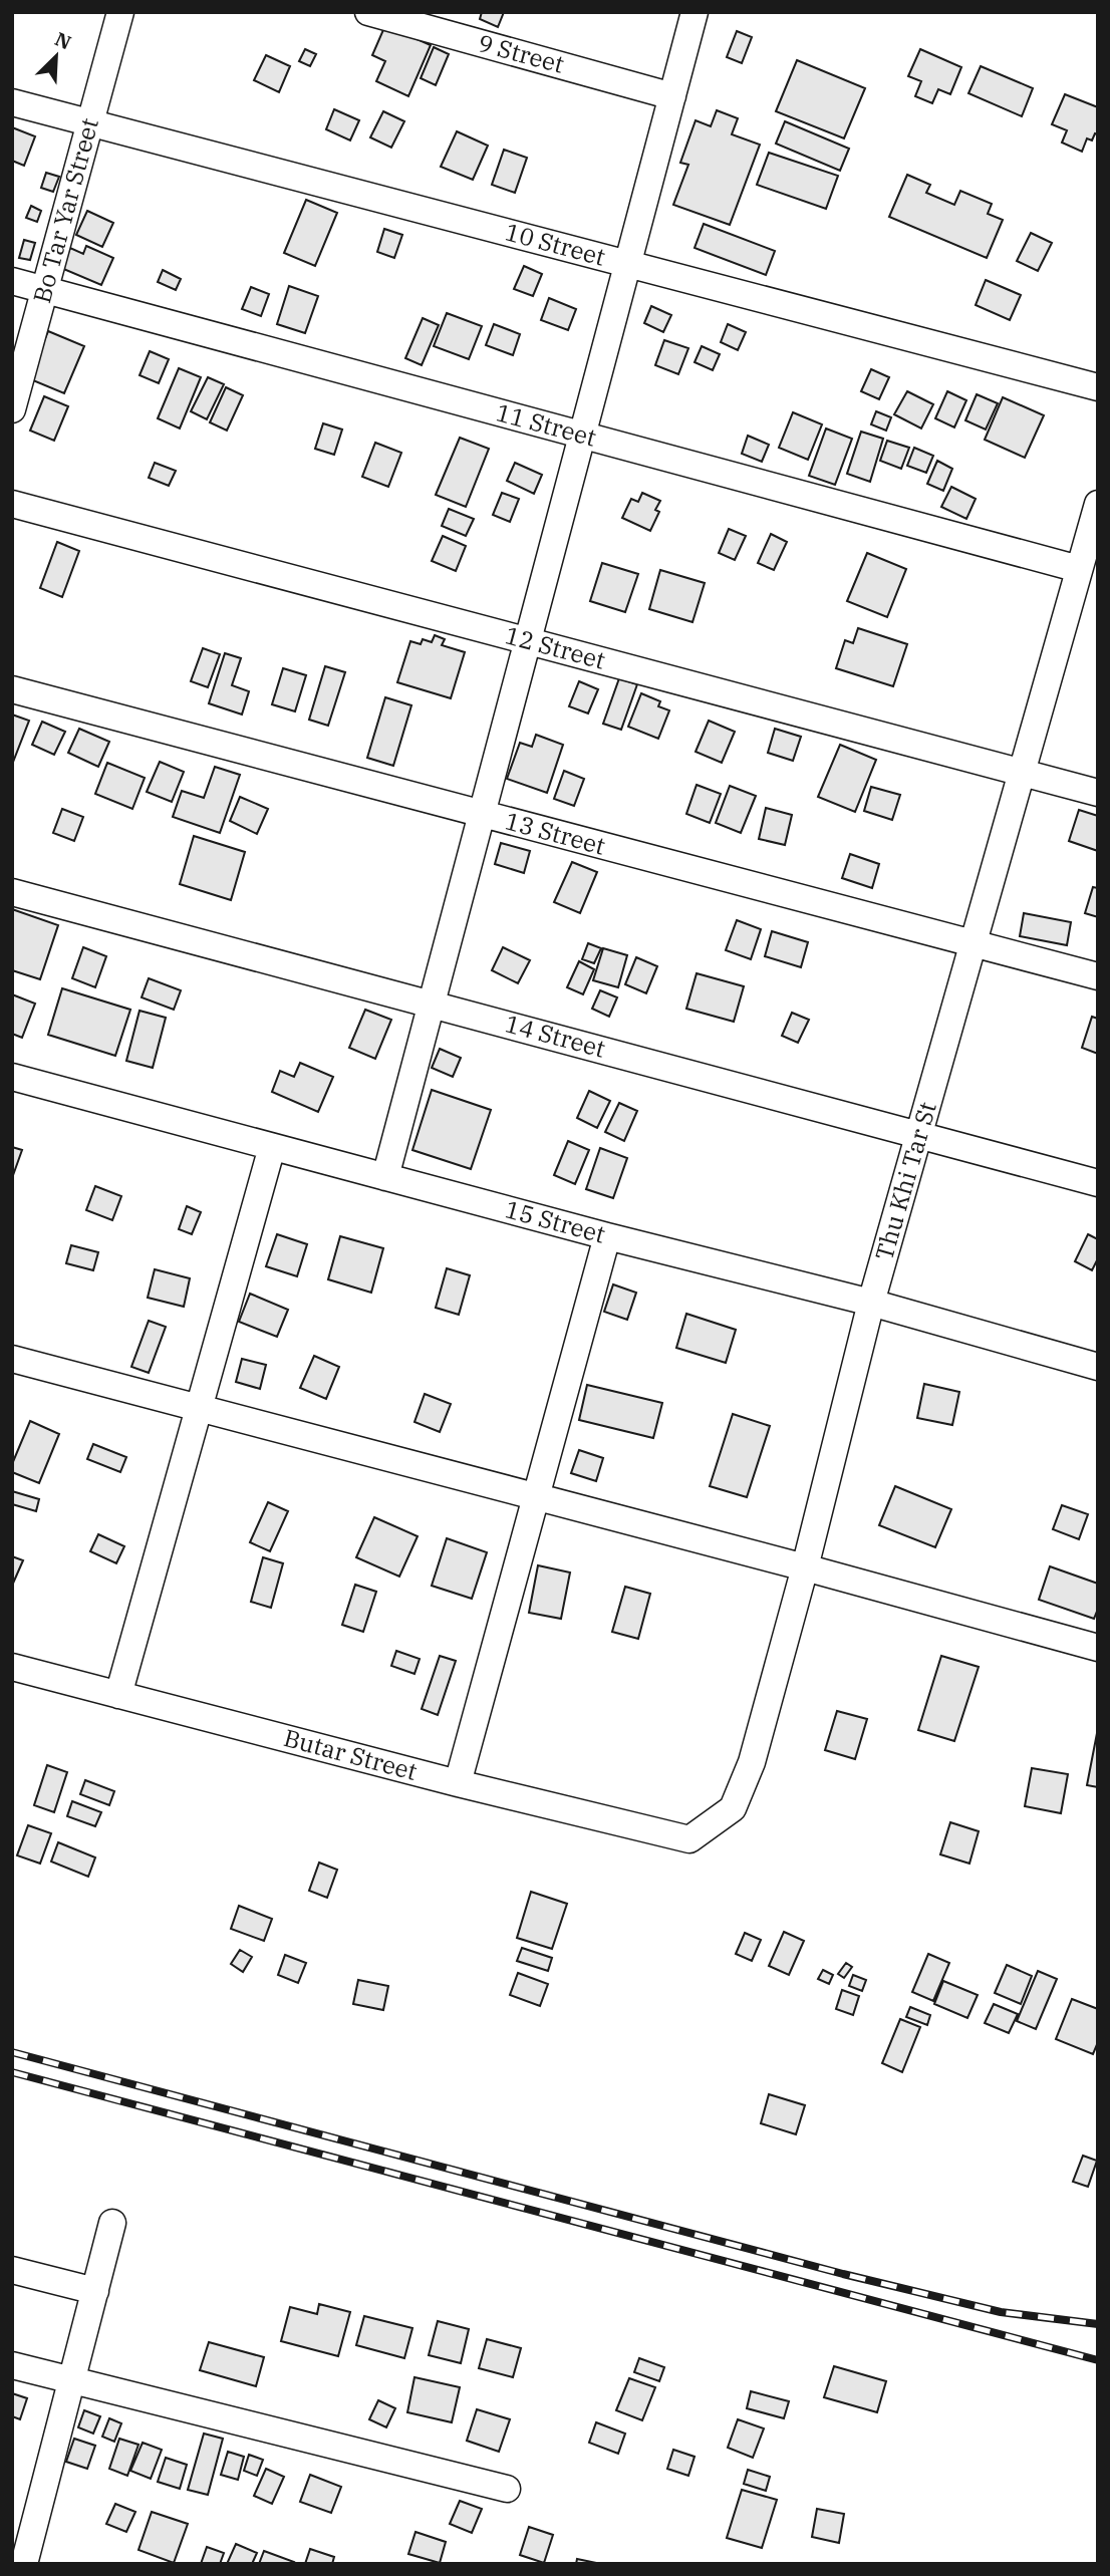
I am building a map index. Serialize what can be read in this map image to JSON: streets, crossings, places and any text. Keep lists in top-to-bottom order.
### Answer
{
  "streets": {
    "street": [
      "9 Street",
      "Bo Tar Yar Street",
      "10 Street",
      "11 Street",
      "12 Street",
      "13 Street",
      "14 Street",
      "Thu Khi Tar St",
      "15 Street",
      "Butar Street"
    ]
  },
  "crossings": [
    ["Bo Tar Yar Street", "10 Street"],
    ["Bo Tar Yar Street", "11 Street"],
    ["11 Street", "Thu Khi Tar St"],
    ["12 Street", "Thu Khi Tar St"],
    ["13 Street", "Thu Khi Tar St"],
    ["14 Street", "Thu Khi Tar St"],
    ["Thu Khi Tar St", "15 Street"],
    ["Thu Khi Tar St", "Butar Street"]
  ],
  "north": "top right"
}
